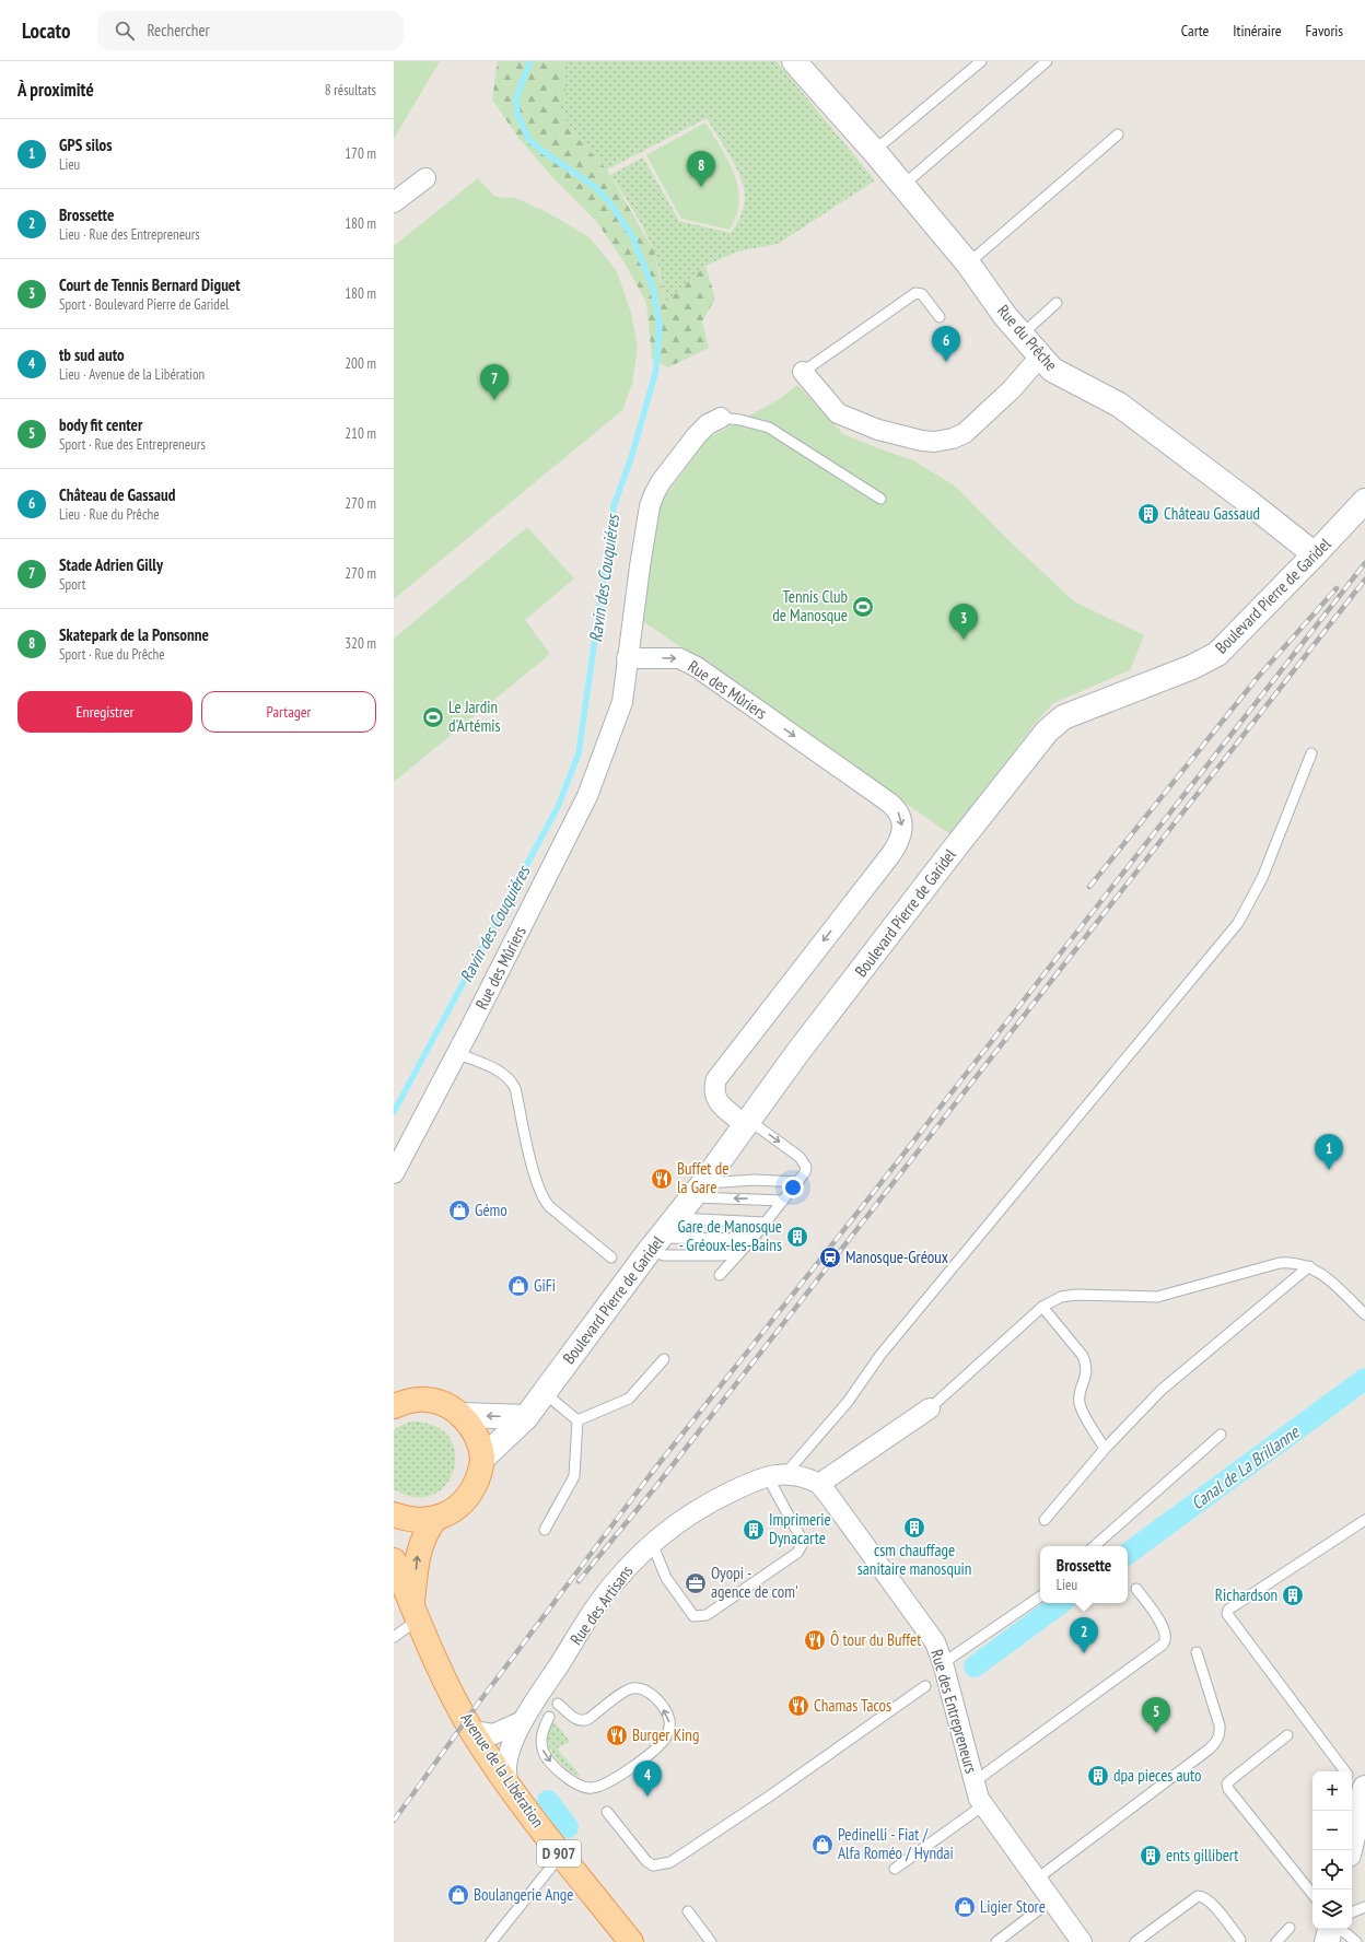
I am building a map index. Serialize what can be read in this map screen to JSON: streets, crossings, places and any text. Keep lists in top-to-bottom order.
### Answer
{
  "streets": {
    "main road": ["Avenue de la Libération", "D 907"],
    "street": [
      "Rue du Prêche",
      "Boulevard Pierre de Garidel",
      "Rue des Mûriers",
      "Rue des Artisans",
      "Rue des Entrepreneurs"
    ]
  },
  "crossings": [
    ["Rue du Prêche", "Boulevard Pierre de Garidel"],
    ["Boulevard Pierre de Garidel", "Rue des Mûriers"],
    ["Rue des Artisans", "Rue des Entrepreneurs"],
    ["Rue des Artisans", "Avenue de la Libération"]
  ],
  "water": ["Ravin des Couquiéres", "Canal de La Brillanne"],
  "places": {
    "building": [
      "Château Gassaud",
      "Gare de Manosque - Gréoux-les-Bains",
      "csm chauffage sanitaire manosquin",
      "Imprimerie Dynacarte",
      "Richardson",
      "dpa pieces auto",
      "ents gillibert"
    ],
    "sports": ["Tennis Club de Manosque", "Le Jardin d'Artémis"],
    "restaurant": [
      "Buffet de la Gare",
      "Ô tour du Buffet",
      "Chamas Tacos",
      "Burger King"
    ],
    "shop": [
      "Gémo",
      "GiFi",
      "Pedinelli - Fiat / Alfa Roméo / Hyndai",
      "Boulangerie Ange",
      "Ligier Store"
    ],
    "station": ["Manosque-Gréoux"],
    "office": ["Oyopi - agence de com'"]
  },
  "page": {
    "header": "Locato",
    "search": "Rechercher",
    "nav": ["Carte", "Itinéraire", "Favoris"],
    "heading": ["À proximité", "8 résultats"],
    "list": [
      {
        "mark": "1",
        "name": "GPS silos",
        "note": "Lieu",
        "value": "170 m"
      },
      {
        "mark": "2",
        "name": "Brossette",
        "note": "Lieu · Rue des Entrepreneurs",
        "value": "180 m"
      },
      {
        "mark": "3",
        "name": "Court de Tennis Bernard Diguet",
        "note": "Sport · Boulevard Pierre de Garidel",
        "value": "180 m"
      },
      {
        "mark": "4",
        "name": "tb sud auto",
        "note": "Lieu · Avenue de la Libération",
        "value": "200 m"
      },
      {
        "mark": "5",
        "name": "body fit center",
        "note": "Sport · Rue des Entrepreneurs",
        "value": "210 m"
      },
      {
        "mark": "6",
        "name": "Château de Gassaud",
        "note": "Lieu · Rue du Prêche",
        "value": "270 m"
      },
      {
        "mark": "7",
        "name": "Stade Adrien Gilly",
        "note": "Sport",
        "value": "270 m"
      },
      {
        "mark": "8",
        "name": "Skatepark de la Ponsonne",
        "note": "Sport · Rue du Prêche",
        "value": "320 m"
      }
    ],
    "pins": [
      "8",
      "6",
      "7",
      "3",
      "1",
      "2",
      "5",
      "4"
    ],
    "buttons": ["Enregistrer", "Partager"],
    "popup": ["Brossette", "Lieu"],
    "map_buttons": ["+", "−"]
  }
}
